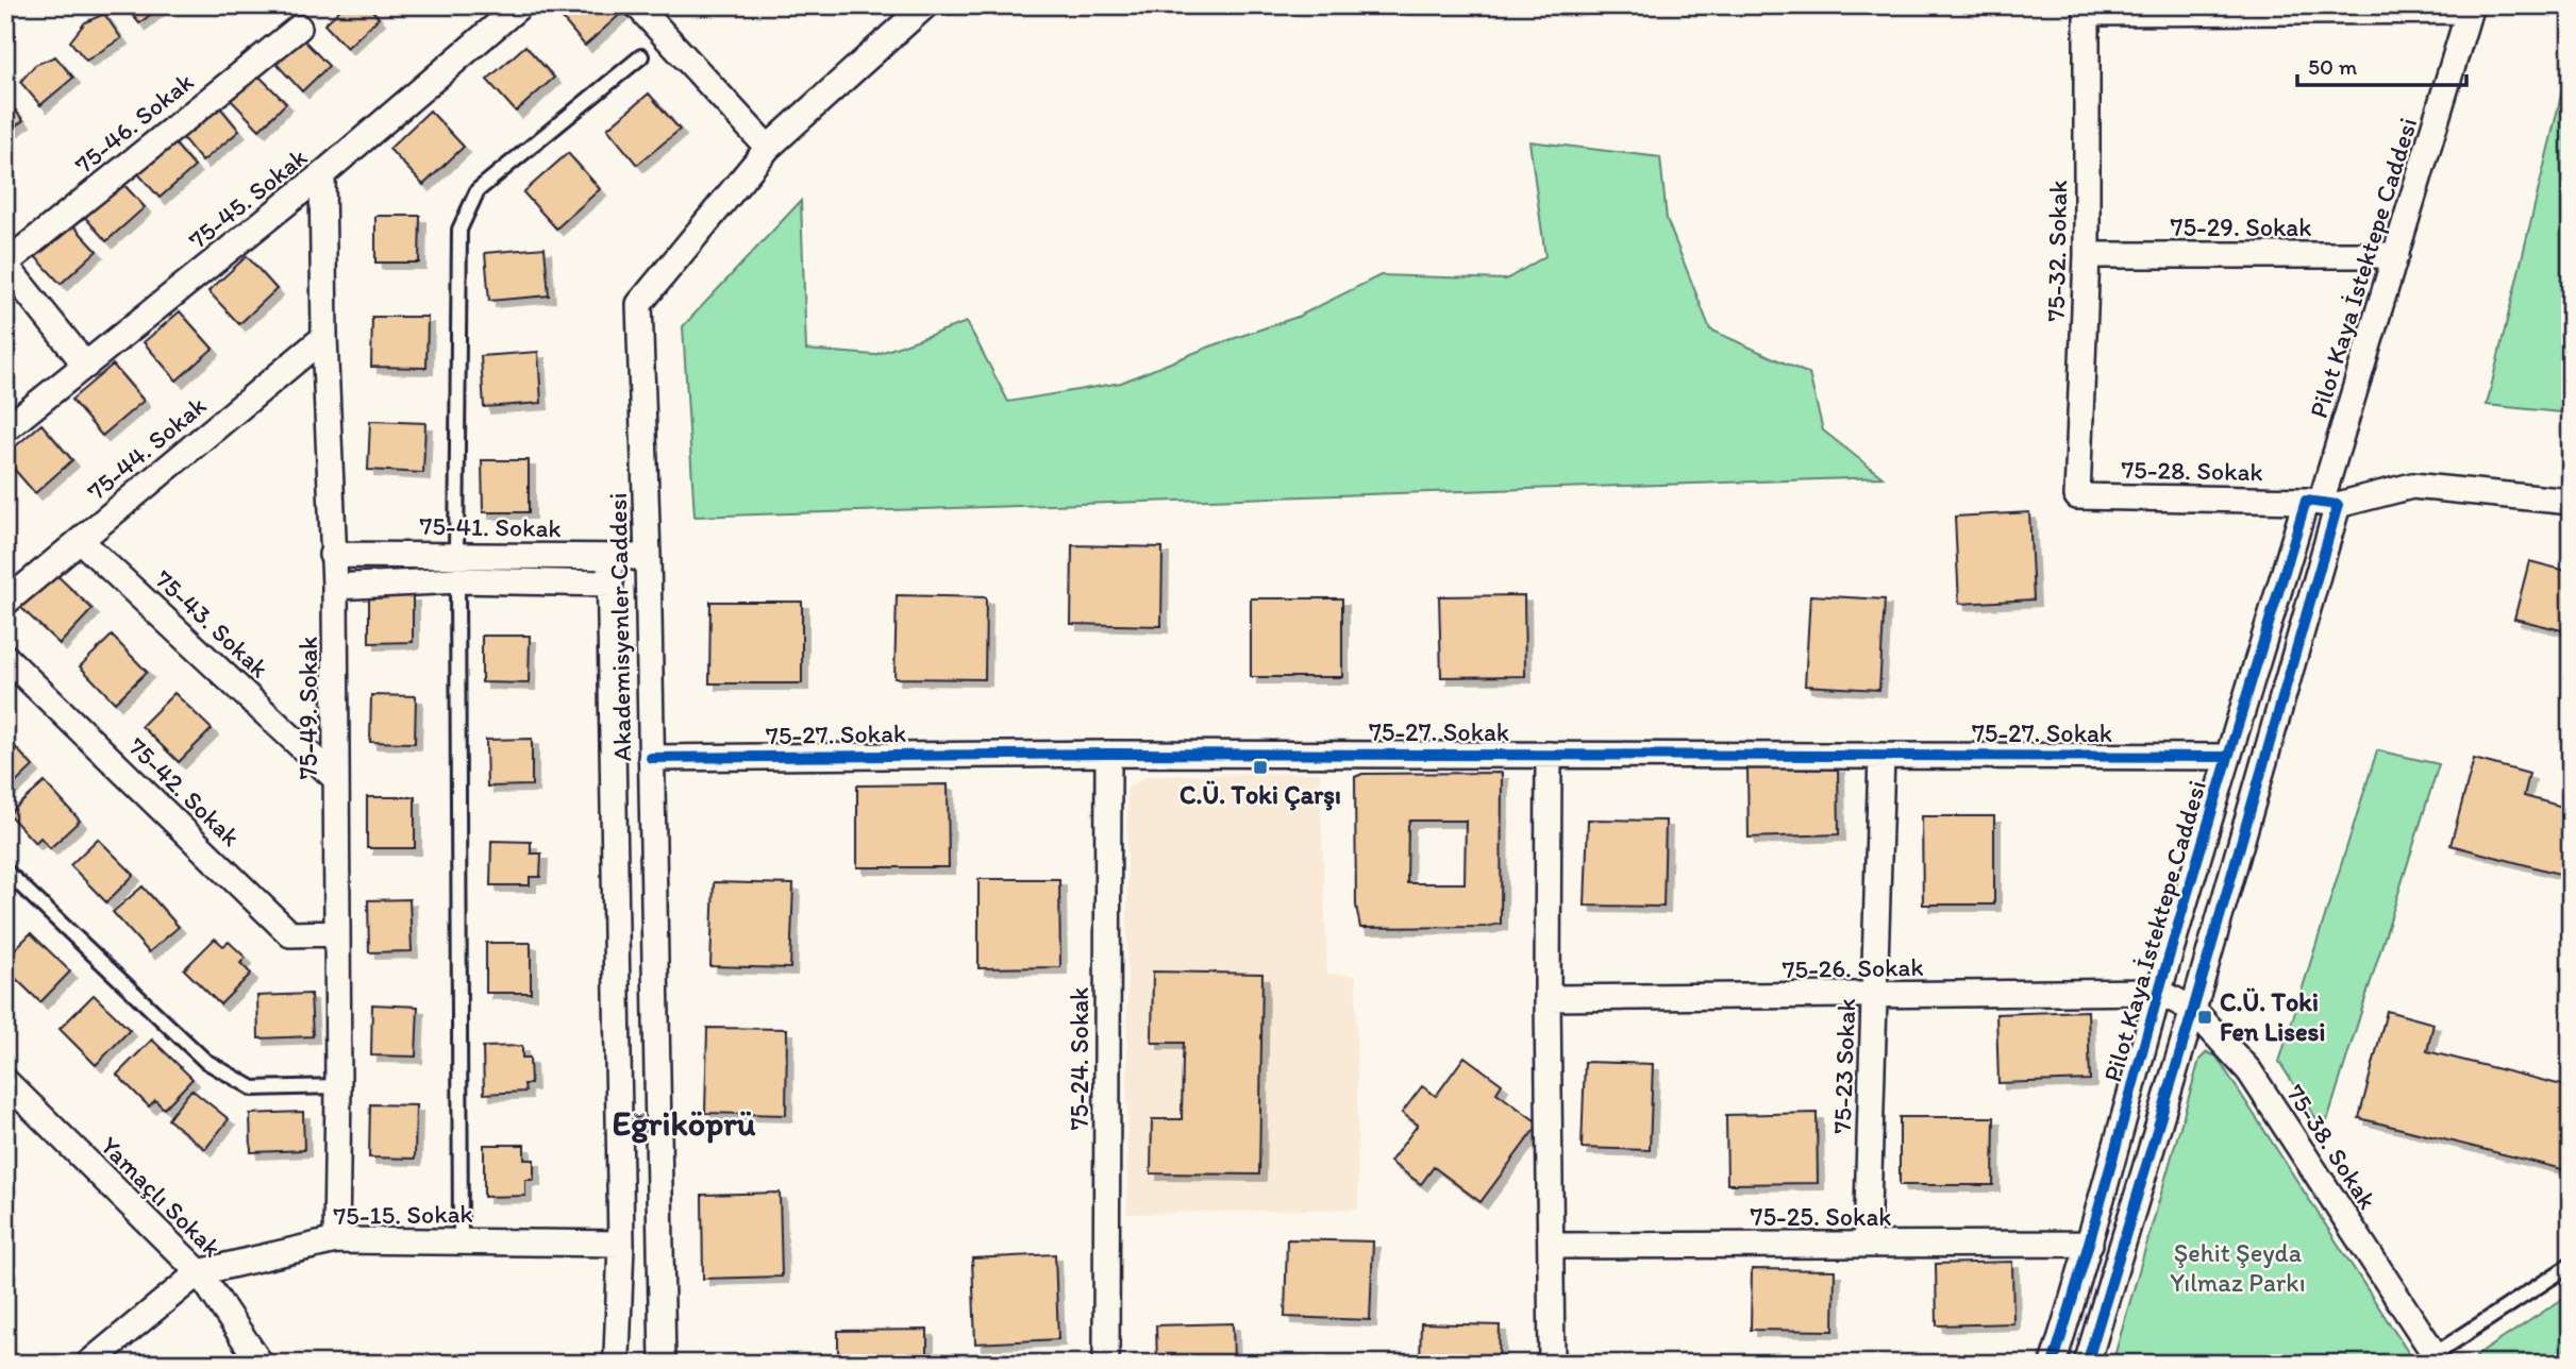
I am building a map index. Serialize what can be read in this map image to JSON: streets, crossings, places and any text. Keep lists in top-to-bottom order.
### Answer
{
  "streets": {
    "street": [
      "75-46. Sokak",
      "75-45. Sokak",
      "75-29. Sokak",
      "75-32. Sokak",
      "Pilot Kaya İstektepe Caddesi",
      "75-44. Sokak",
      "75-28. Sokak",
      "75-41. Sokak",
      "75-43. Sokak",
      "Akademisyenler Caddesi",
      "75-49. Sokak",
      "75-27. Sokak",
      "75-42. Sokak",
      "75-26. Sokak",
      "75-24. Sokak",
      "75-23 Sokak",
      "75-38. Sokak",
      "Yamaçlı Sokak",
      "75-15. Sokak",
      "75-25. Sokak"
    ]
  },
  "crossings": [
    ["75-45. Sokak", "75-49. Sokak"],
    ["75-29. Sokak", "75-32. Sokak"],
    ["75-29. Sokak", "Pilot Kaya İstektepe Caddesi"],
    ["75-32. Sokak", "75-28. Sokak"],
    ["Pilot Kaya İstektepe Caddesi", "75-28. Sokak"],
    ["Pilot Kaya İstektepe Caddesi", "75-27. Sokak"],
    ["Pilot Kaya İstektepe Caddesi", "75-26. Sokak"],
    ["Pilot Kaya İstektepe Caddesi", "75-38. Sokak"],
    ["Pilot Kaya İstektepe Caddesi", "75-25. Sokak"],
    ["75-44. Sokak", "75-43. Sokak"],
    ["75-44. Sokak", "75-49. Sokak"],
    ["75-41. Sokak", "Akademisyenler Caddesi"],
    ["75-41. Sokak", "75-49. Sokak"],
    ["75-43. Sokak", "75-49. Sokak"],
    ["Akademisyenler Caddesi", "75-27. Sokak"],
    ["Akademisyenler Caddesi", "75-15. Sokak"],
    ["75-49. Sokak", "75-42. Sokak"],
    ["75-49. Sokak", "75-15. Sokak"],
    ["75-27. Sokak", "75-24. Sokak"],
    ["75-27. Sokak", "75-23 Sokak"],
    ["75-26. Sokak", "75-23 Sokak"],
    ["75-26. Sokak", "75-38. Sokak"],
    ["75-23 Sokak", "75-25. Sokak"],
    ["Yamaçlı Sokak", "75-15. Sokak"]
  ],
  "districts": ["Eğriköprü"],
  "parks": ["Şehit Şeyda Yılmaz Parkı"],
  "places": {
    "transit": ["C.Ü. Toki Çarşı", "C.Ü. Toki Fen Lisesi"]
  },
  "scale_bar": "50 m"
}
